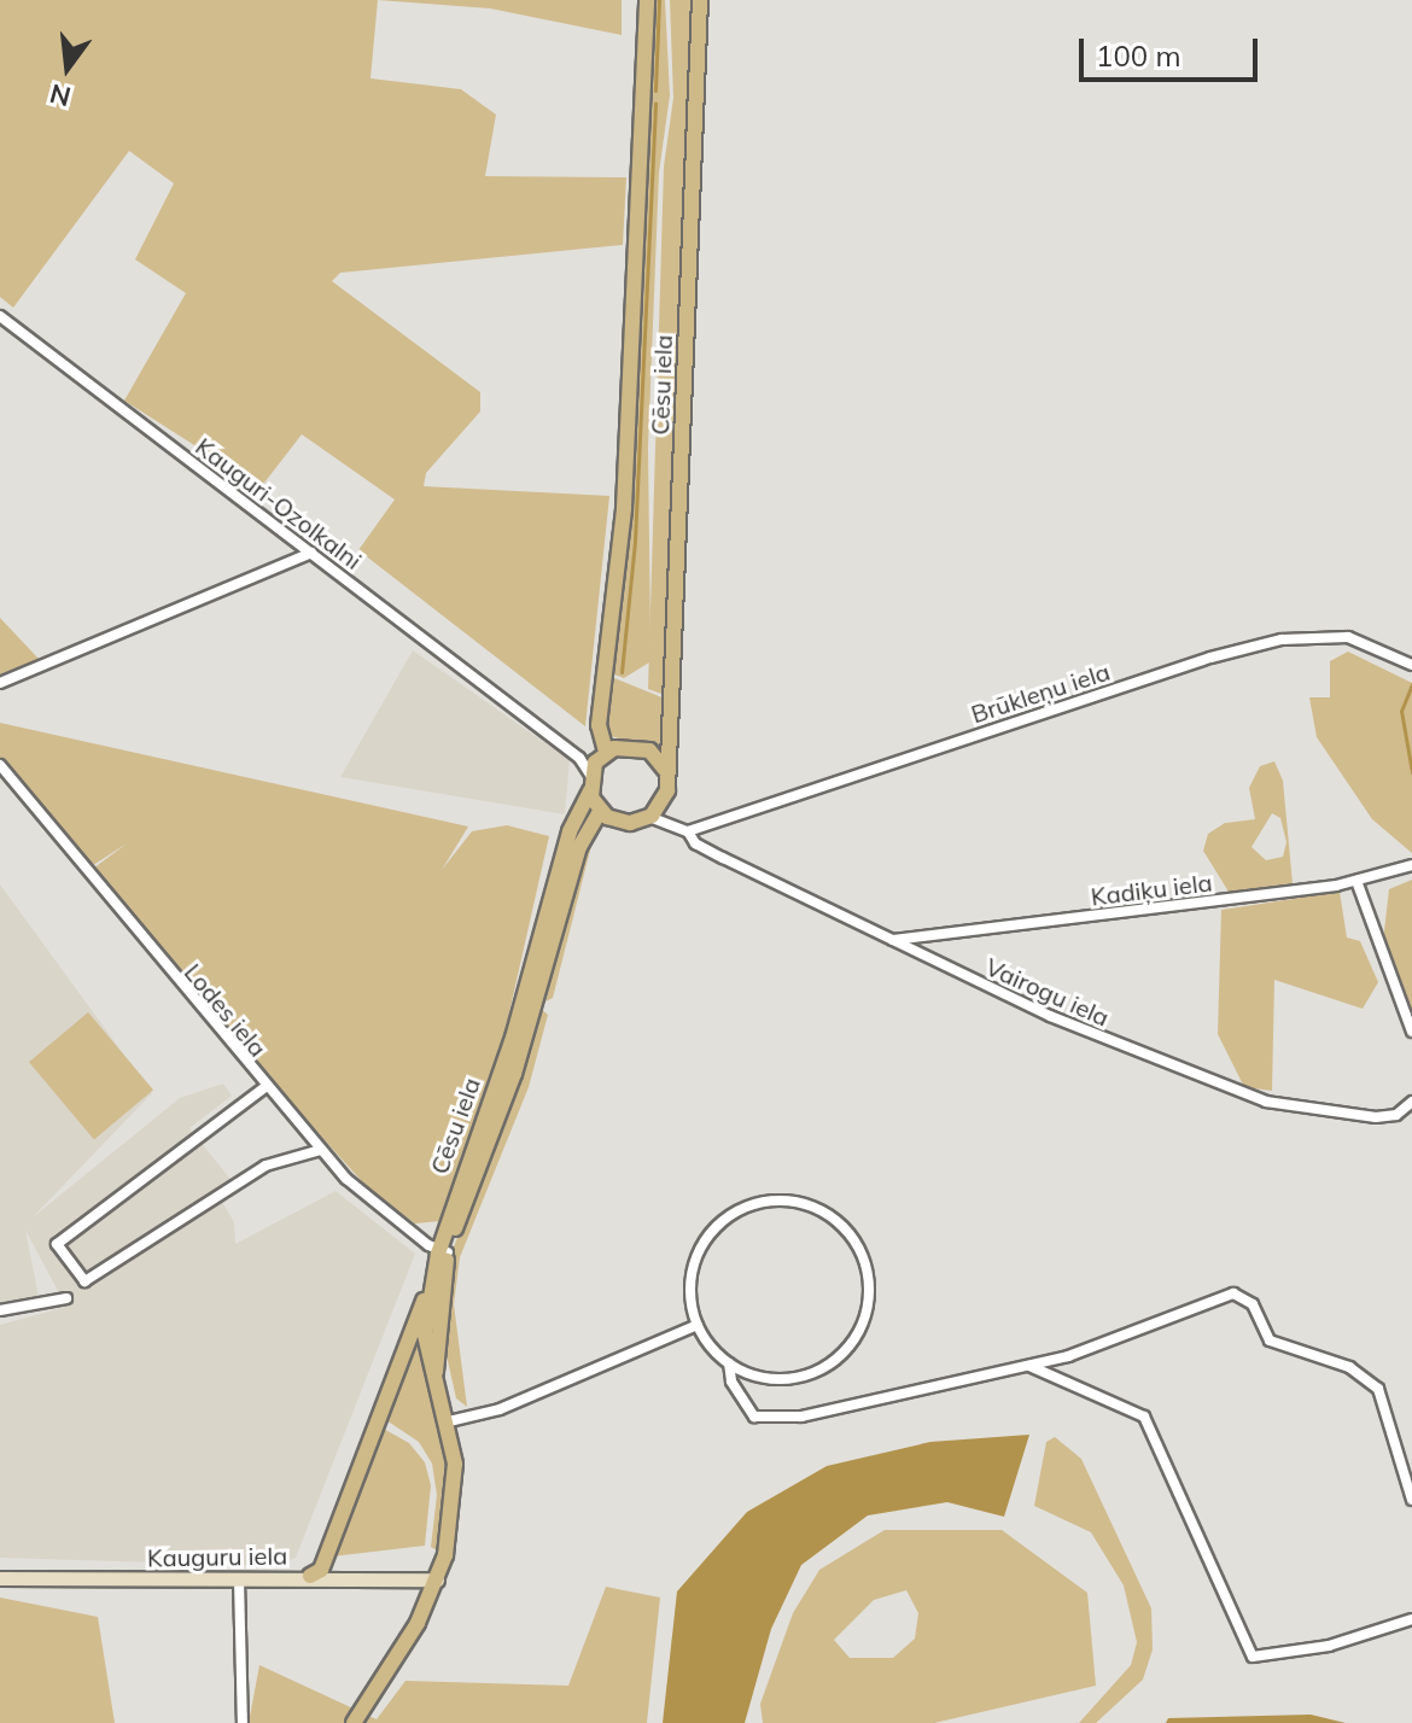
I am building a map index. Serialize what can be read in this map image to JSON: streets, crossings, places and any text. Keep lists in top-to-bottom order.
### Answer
{
  "streets": {
    "main road": ["Cēsu iela", "Kauguru iela"],
    "street": [
      "Kauguri-Ozolkalni",
      "Brūkleņu iela",
      "Kadiķu iela",
      "Vairogu iela",
      "Lodes iela"
    ]
  },
  "crossings": [
    ["Cēsu iela", "Lodes iela"],
    ["Cēsu iela", "Kauguru iela"],
    ["Brūkleņu iela", "Vairogu iela"],
    ["Kadiķu iela", "Vairogu iela"]
  ],
  "scale_bar": "100 m",
  "north": "bottom"
}
